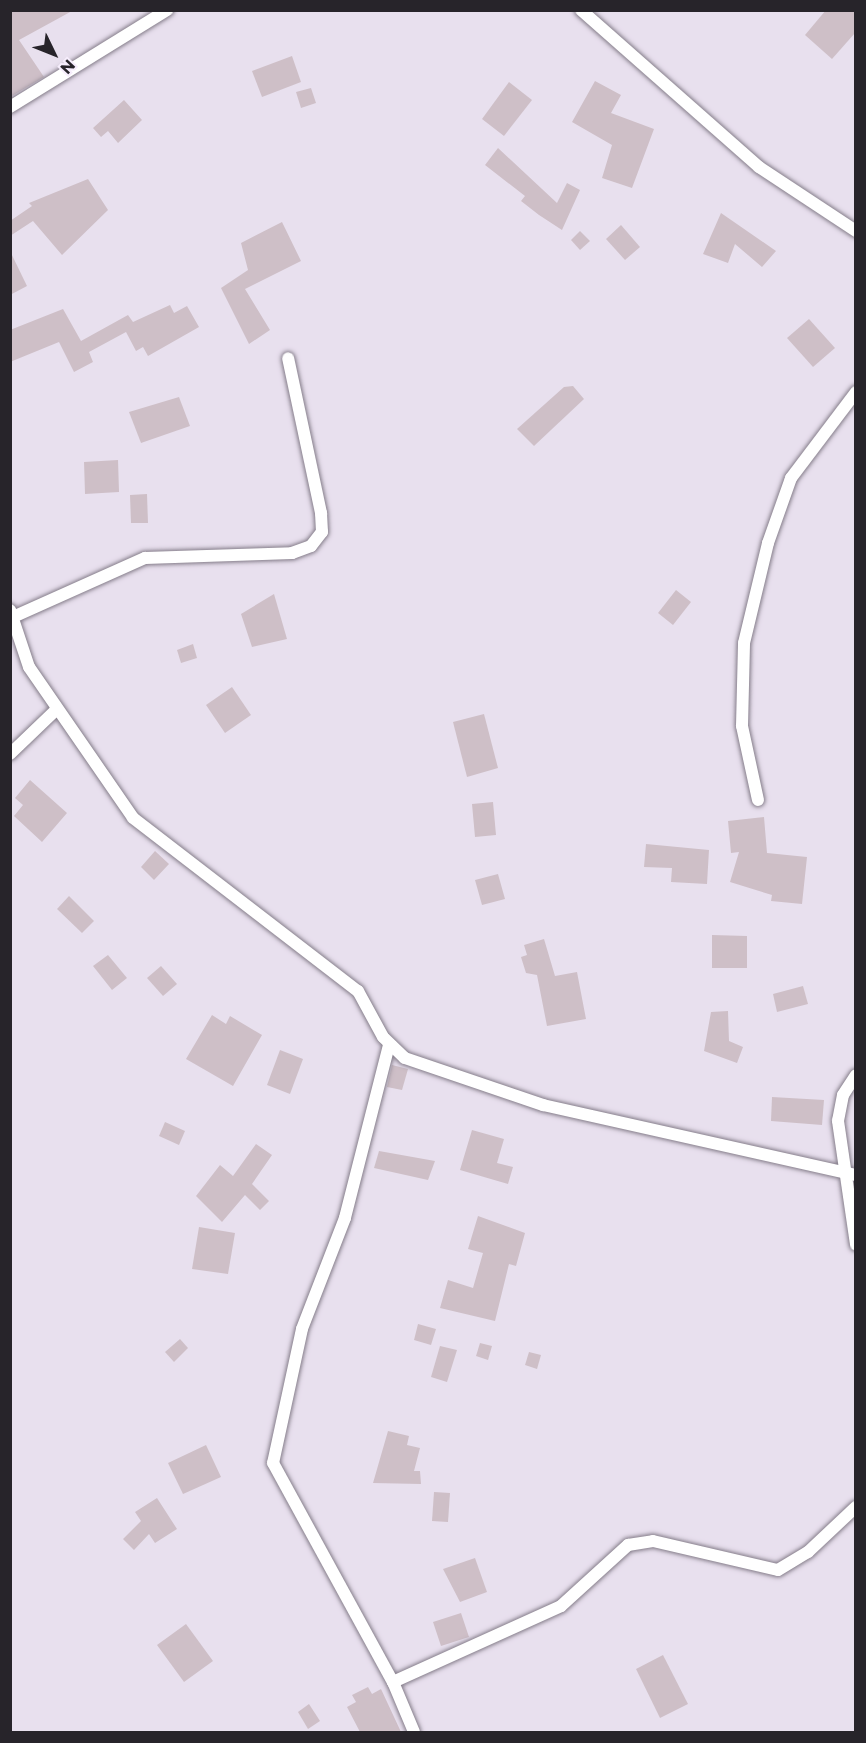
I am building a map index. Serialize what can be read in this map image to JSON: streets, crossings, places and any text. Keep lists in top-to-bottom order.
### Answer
{
  "north": "bottom right"
}
